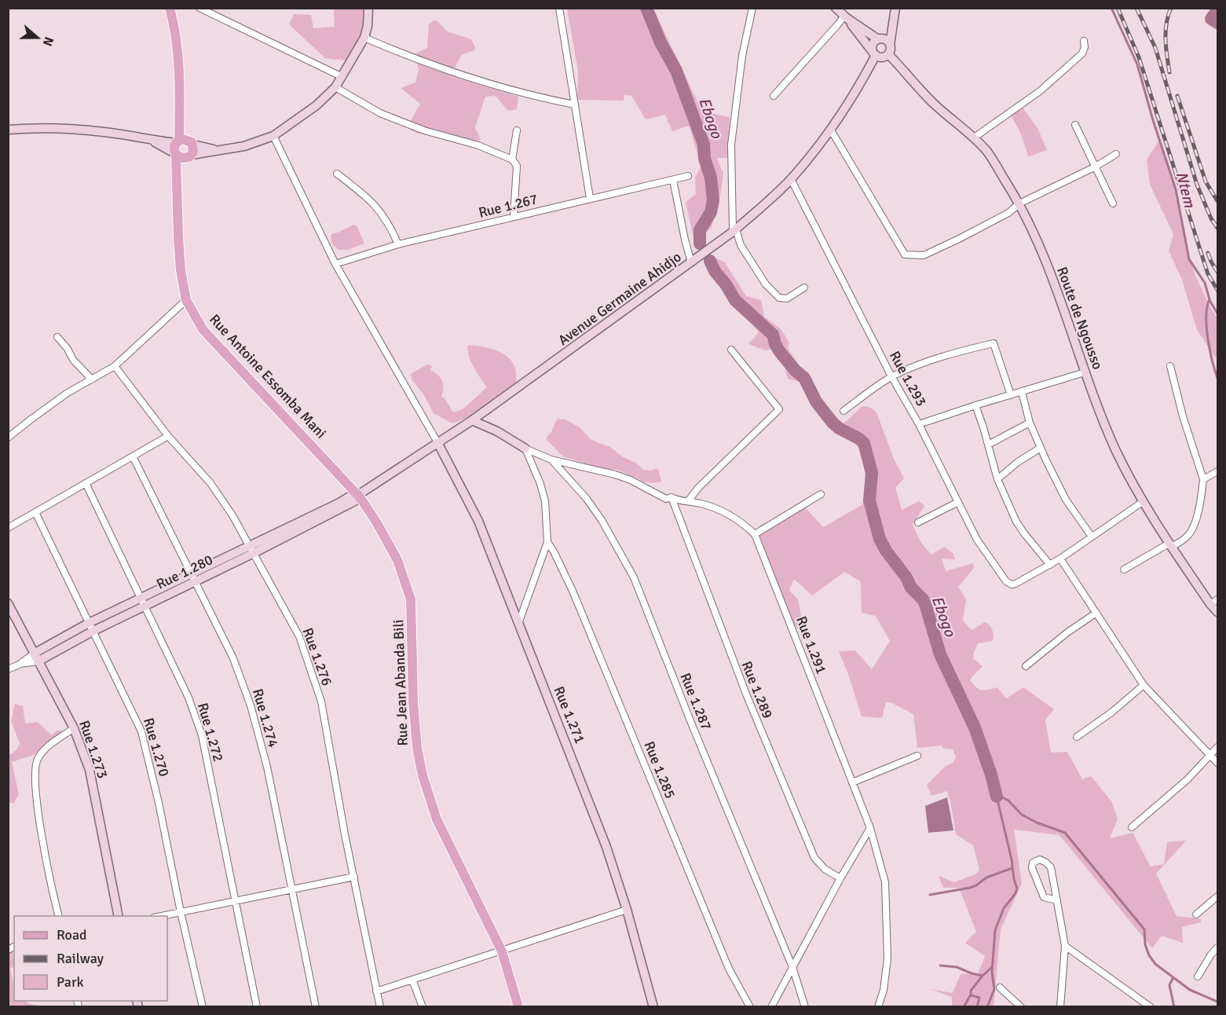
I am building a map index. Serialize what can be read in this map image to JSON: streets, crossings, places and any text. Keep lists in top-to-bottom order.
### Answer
{
  "streets": {
    "main road": [
      "Avenue Germaine Ahidjo",
      "Route de Ngousso",
      "Rue Antoine Essomba Mani",
      "Rue 1.280",
      "Rue Jean Abanda Bili",
      "Rue 1.271",
      "Rue 1.273"
    ],
    "street": [
      "Rue 1.267",
      "Rue 1.293",
      "Rue 1.291",
      "Rue 1.276",
      "Rue 1.289",
      "Rue 1.287",
      "Rue 1.274",
      "Rue 1.272",
      "Rue 1.270",
      "Rue 1.285"
    ]
  },
  "crossings": [
    ["Avenue Germaine Ahidjo", "Route de Ngousso"],
    ["Avenue Germaine Ahidjo", "Rue Antoine Essomba Mani"],
    ["Avenue Germaine Ahidjo", "Rue 1.293"],
    ["Avenue Germaine Ahidjo", "Rue 1.280"],
    ["Avenue Germaine Ahidjo", "Rue Jean Abanda Bili"],
    ["Avenue Germaine Ahidjo", "Rue 1.271"],
    ["Rue Antoine Essomba Mani", "Rue 1.280"],
    ["Rue Antoine Essomba Mani", "Rue Jean Abanda Bili"],
    ["Rue 1.280", "Rue 1.276"],
    ["Rue 1.280", "Rue Jean Abanda Bili"],
    ["Rue 1.280", "Rue 1.274"],
    ["Rue 1.280", "Rue 1.272"],
    ["Rue 1.280", "Rue 1.270"],
    ["Rue 1.280", "Rue 1.273"]
  ],
  "water": ["Ebogo", "Ntem"],
  "legend": ["Road", "Railway", "Park"],
  "north": "right"
}
